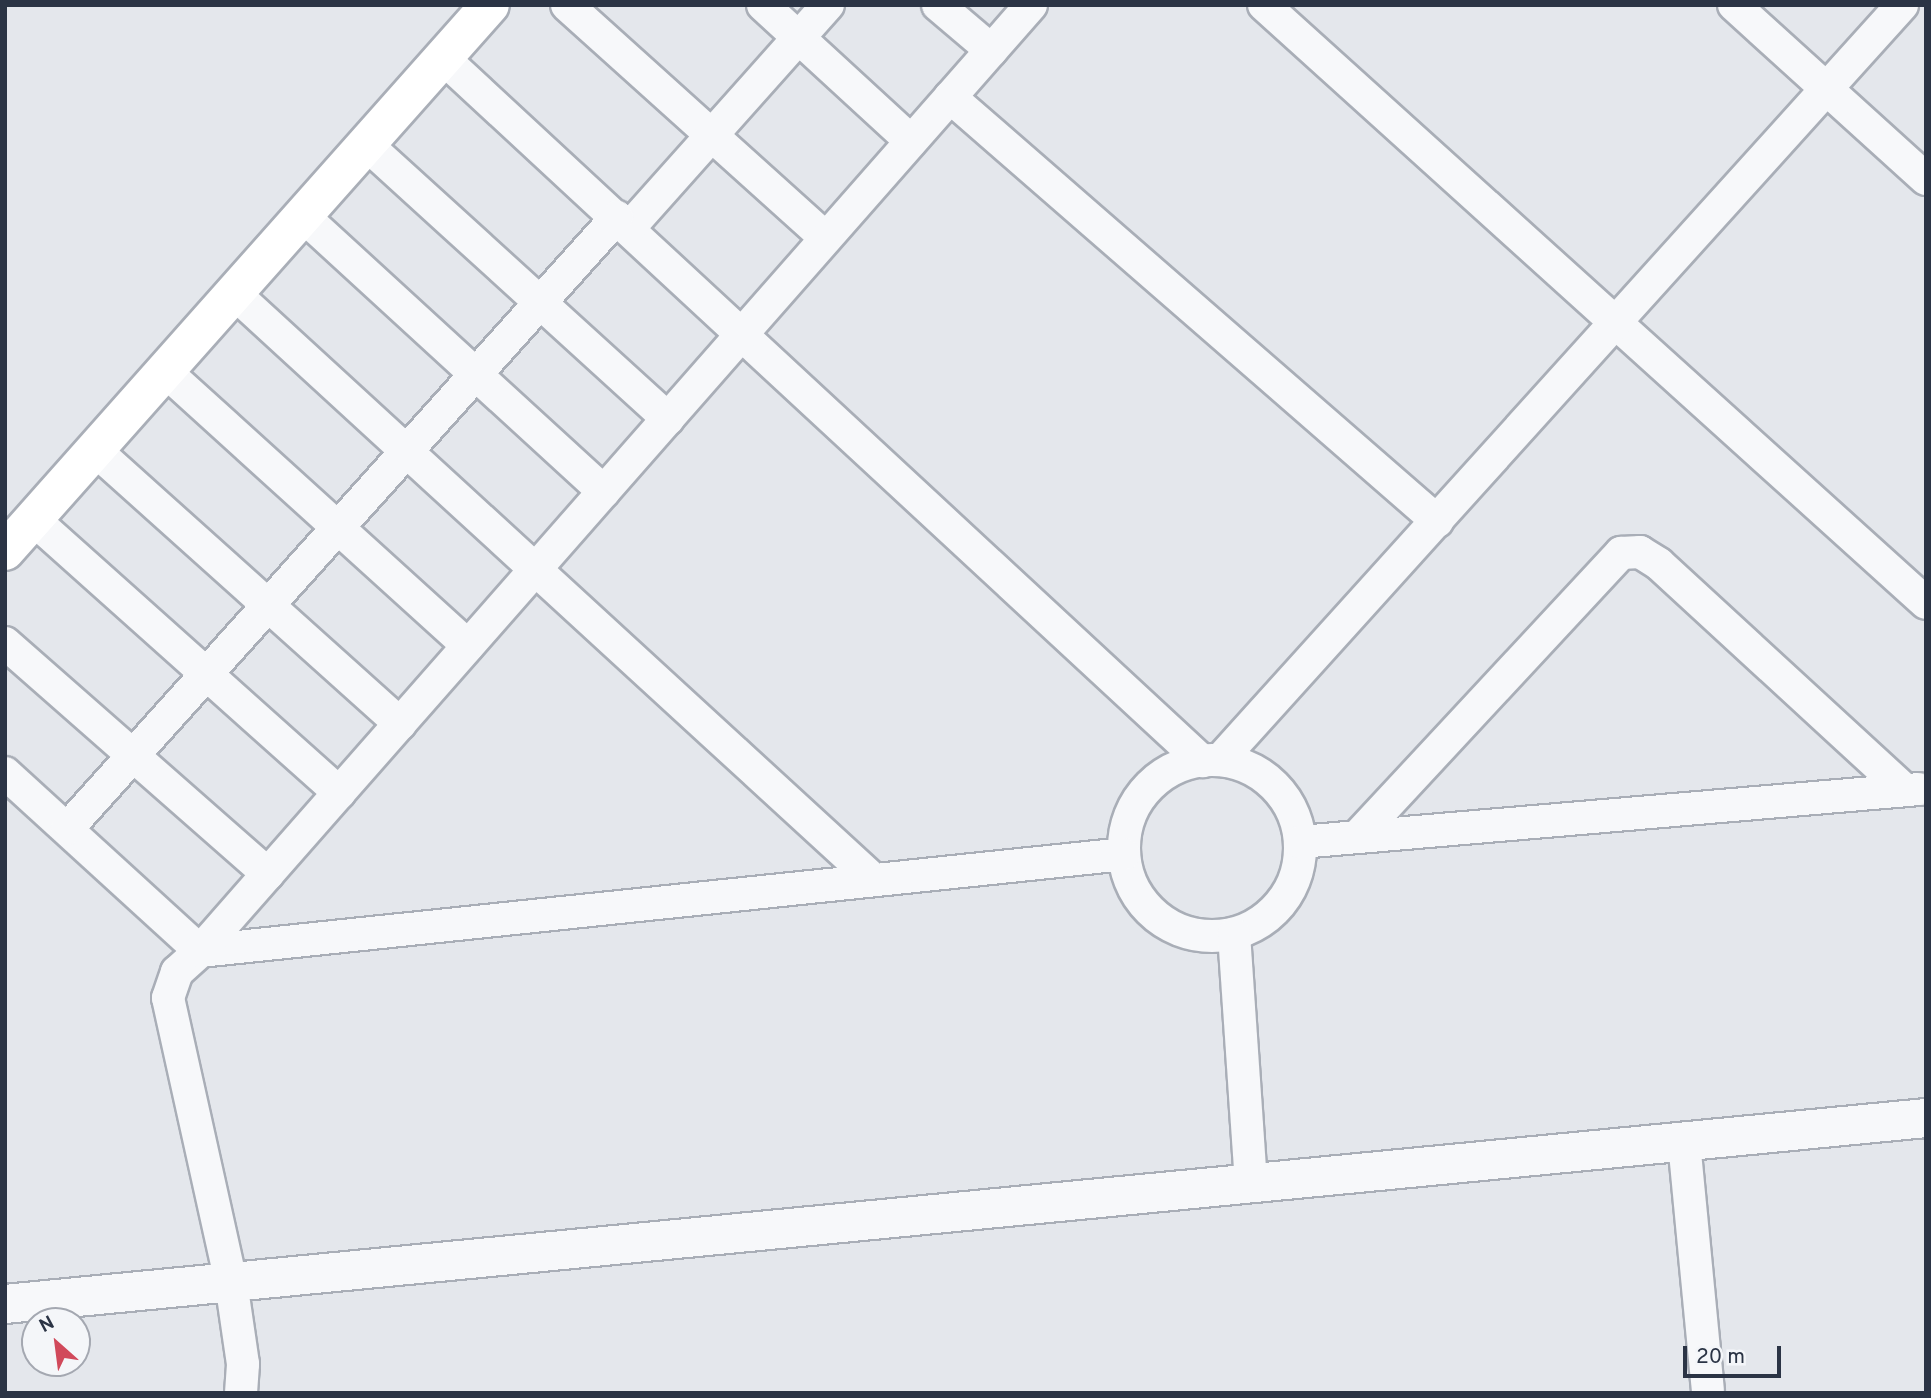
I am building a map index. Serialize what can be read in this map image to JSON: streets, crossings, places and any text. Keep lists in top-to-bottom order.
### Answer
{
  "scale_bar": "20 m",
  "north": "top left"
}
